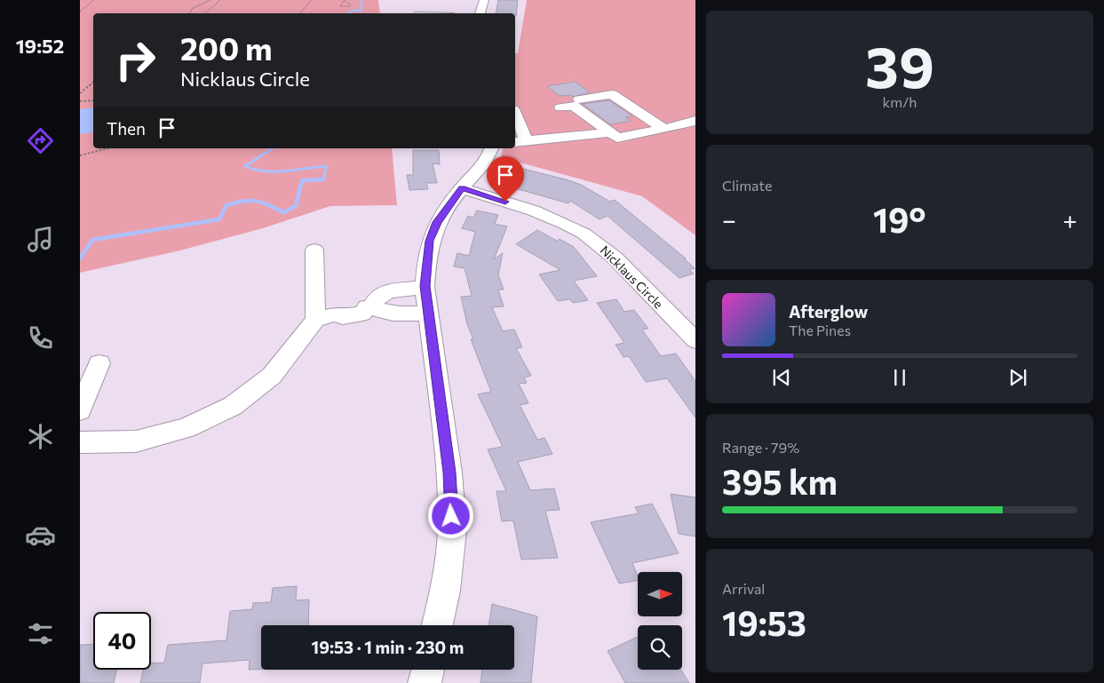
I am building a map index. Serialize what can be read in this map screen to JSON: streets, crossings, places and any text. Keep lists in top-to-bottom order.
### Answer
{
  "streets": {
    "street": ["Nicklaus Circle"]
  },
  "north": "right",
  "page": {
    "tabs": "19:52",
    "tile": [
      ["39", "km/h"],
      "Climate",
      ["Range · 79%", "395 km"],
      ["Arrival", "19:53"]
    ],
    "turn": ["200 m", "Nicklaus Circle"],
    "then": "Then",
    "heat": ["−", "19°", "+"],
    "song": ["Afterglow", "The Pines"],
    "limit": "40",
    "trip": "19:53 · 1 min · 230 m"
  }
}
